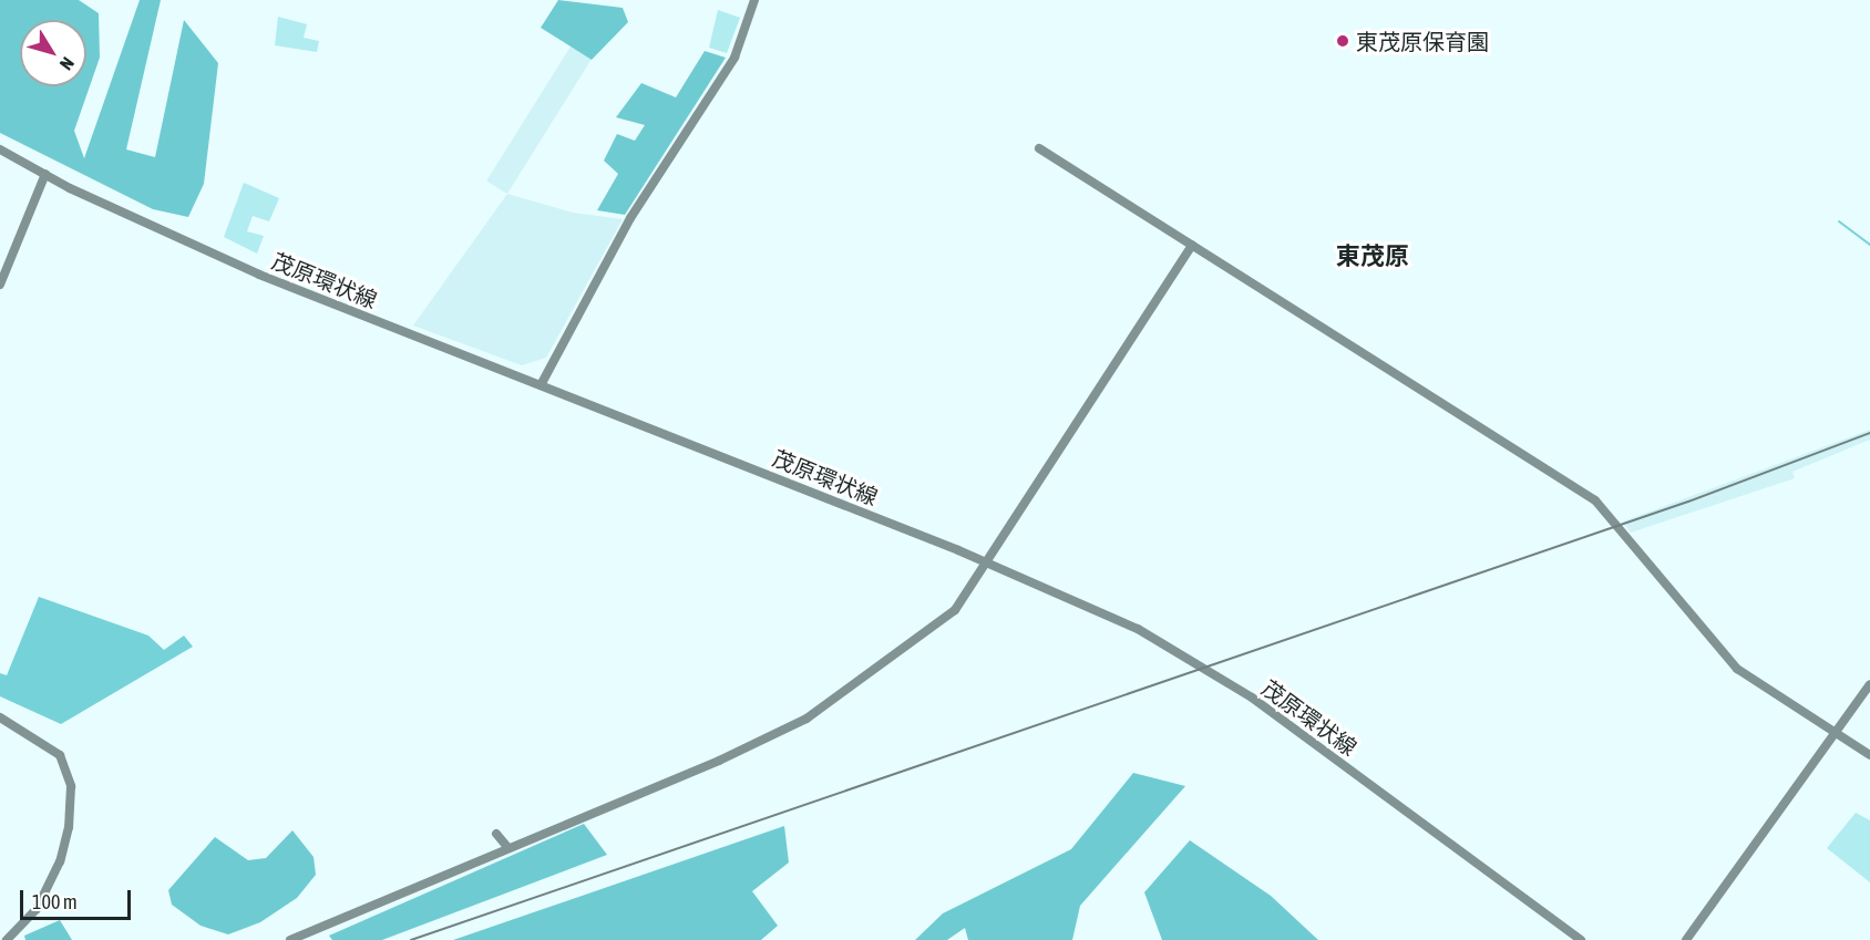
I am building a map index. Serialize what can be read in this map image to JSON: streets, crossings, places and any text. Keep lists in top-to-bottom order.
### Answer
{
  "streets": {
    "street": ["茂原環状線"]
  },
  "districts": ["東茂原"],
  "places": ["東茂原保育園"],
  "scale_bar": "100 m",
  "north": "bottom right"
}
